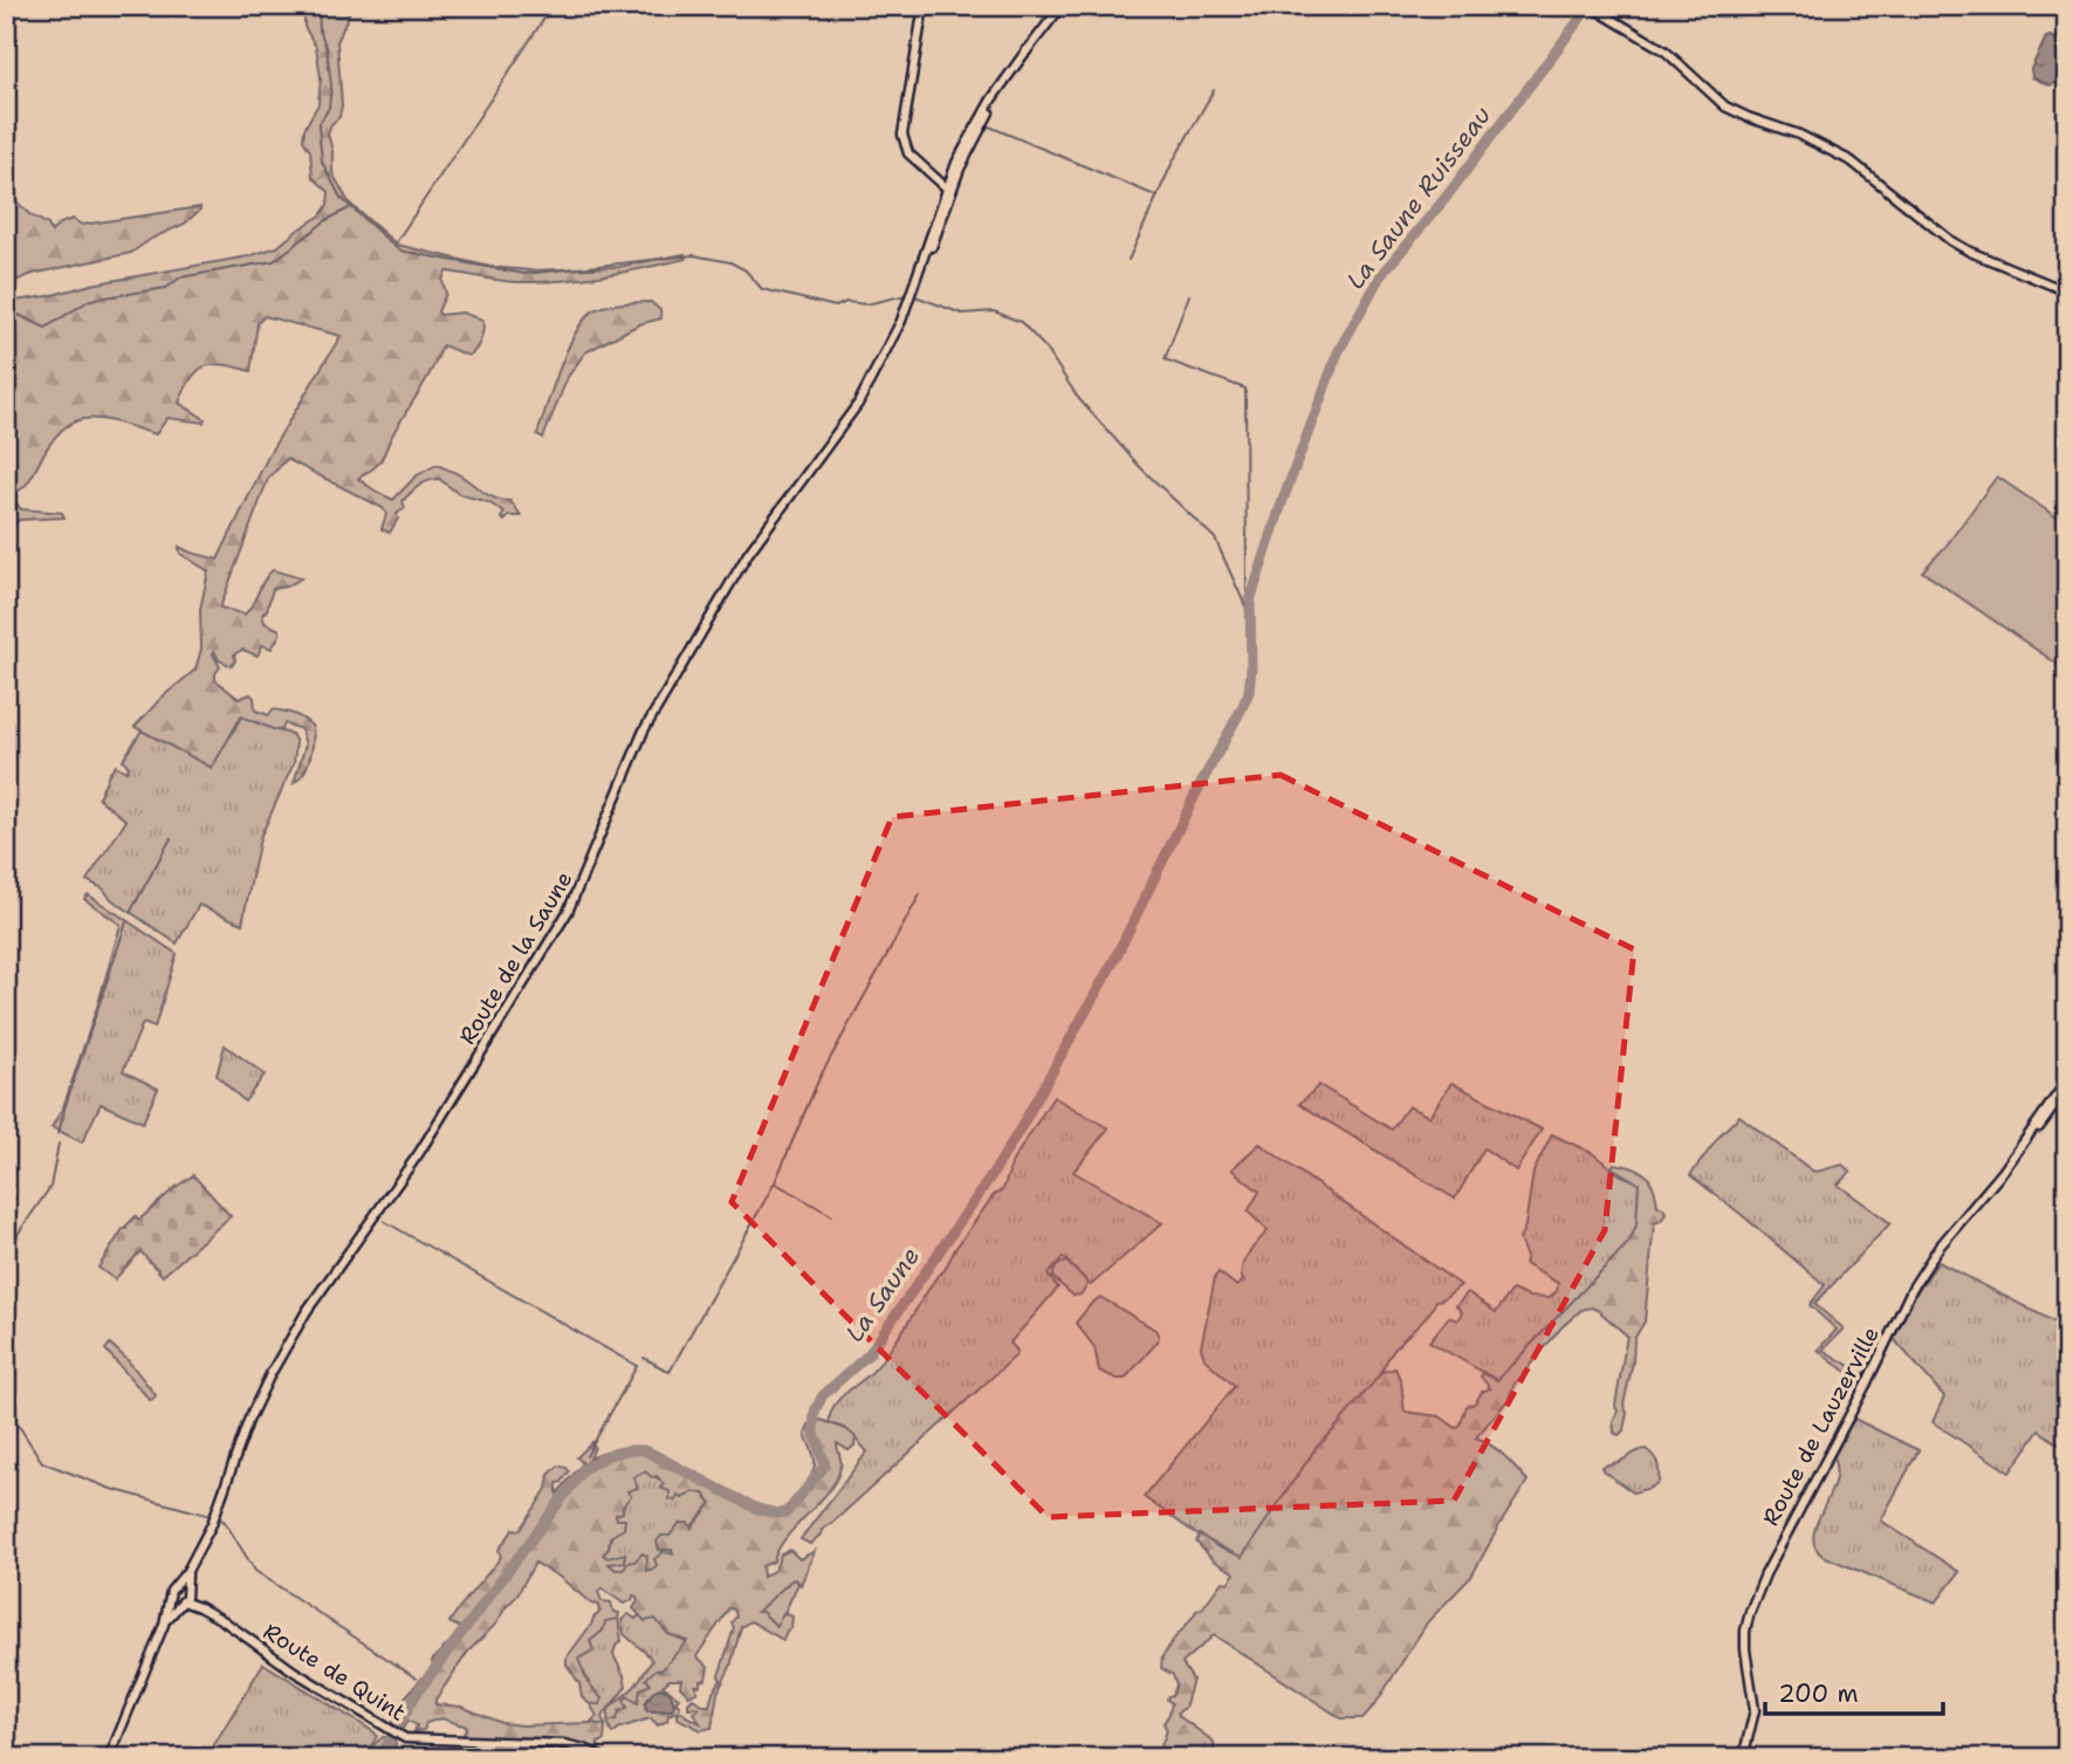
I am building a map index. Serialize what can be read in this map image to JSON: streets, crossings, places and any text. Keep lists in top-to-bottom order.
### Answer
{
  "streets": {
    "street": ["Route de la Saune", "Route de Lauzerville", "Route de Quint"]
  },
  "crossings": [
    ["Route de la Saune", "Route de Quint"]
  ],
  "water": ["La Saune Ruisseau", "La Saune"],
  "scale_bar": "200 m"
}
